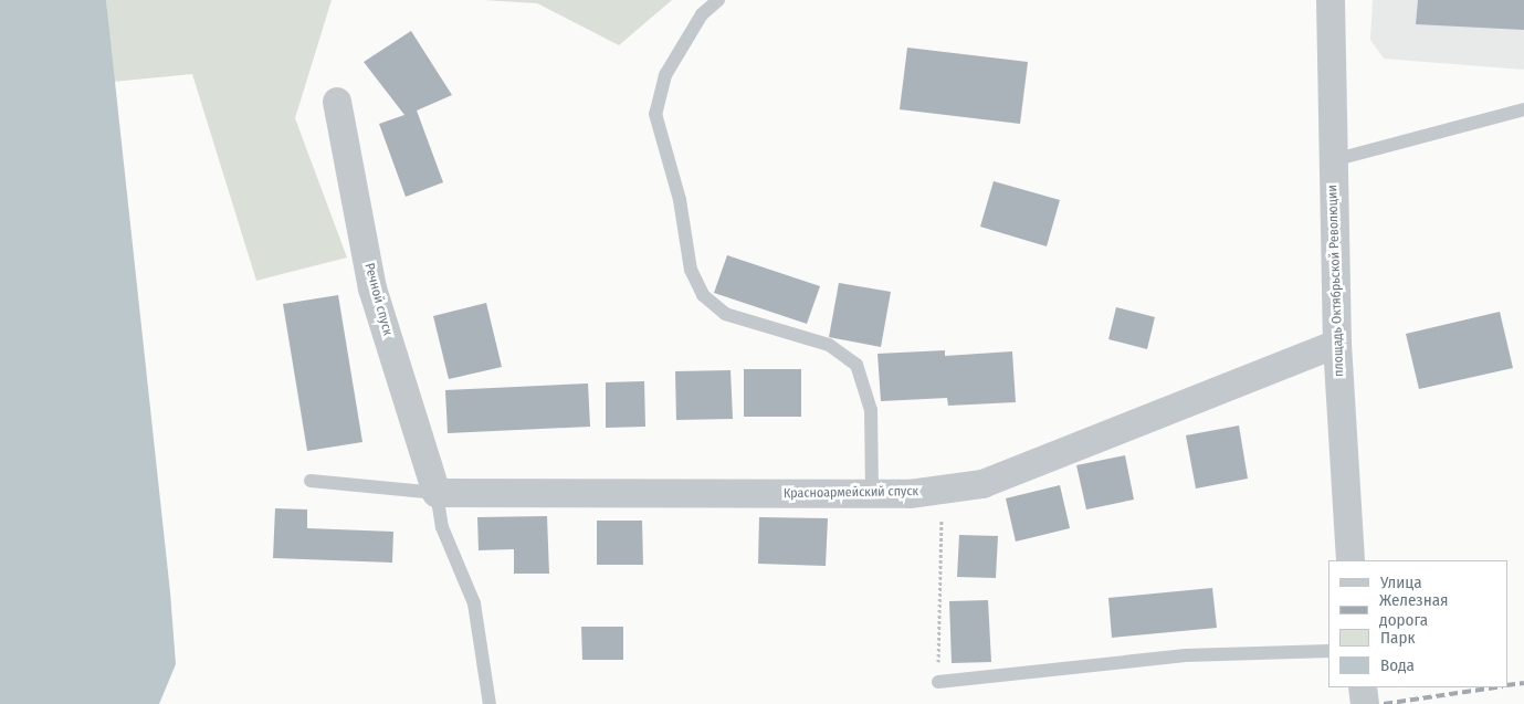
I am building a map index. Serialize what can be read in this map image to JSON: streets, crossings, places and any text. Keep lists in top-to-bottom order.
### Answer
{
  "streets": {
    "street": ["площадь Октябрьской Революции", "Речной спуск", "Красноармейский спуск"]
  },
  "crossings": [
    ["площадь Октябрьской Революции", "Красноармейский спуск"],
    ["Речной спуск", "Красноармейский спуск"]
  ],
  "legend": [
    "Улица",
    "Железная дорога",
    "Парк",
    "Вода"
  ]
}
